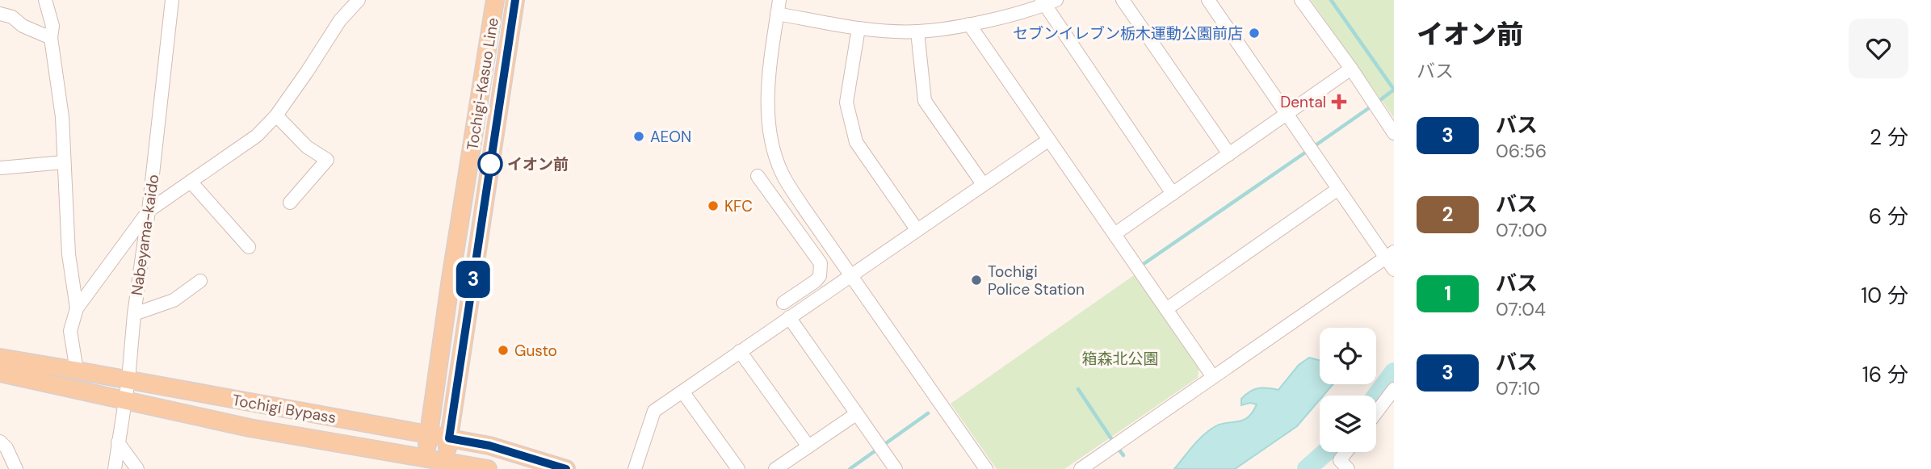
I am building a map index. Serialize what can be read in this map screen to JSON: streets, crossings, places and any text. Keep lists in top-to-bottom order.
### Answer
{
  "streets": {
    "main road": ["Tochigi-Kasuo Line", "Tochigi Bypass"],
    "street": ["Nabeyama-kaido"]
  },
  "crossings": [
    ["Tochigi-Kasuo Line", "Tochigi Bypass"],
    ["Nabeyama-kaido", "Tochigi Bypass"]
  ],
  "parks": ["箱森北公園"],
  "places": {
    "other": [
      "セブンイレブン栃木運動公園前店",
      "AEON",
      "イオン前",
      "KFC",
      "Tochigi Police Station",
      "Gusto"
    ],
    "health": ["Dental"]
  },
  "lines": ["bus line 3"],
  "page": {
    "on_map": "3",
    "heading": ["イオン前", "バス"],
    "list": [
      {
        "mark": "3",
        "name": "バス",
        "note": "06:56",
        "value": "2 分"
      },
      {
        "mark": "2",
        "name": "バス",
        "note": "07:00",
        "value": "6 分"
      },
      {
        "mark": "1",
        "name": "バス",
        "note": "07:04",
        "value": "10 分"
      },
      {
        "mark": "3",
        "name": "バス",
        "note": "07:10",
        "value": "16 分"
      }
    ]
  }
}
